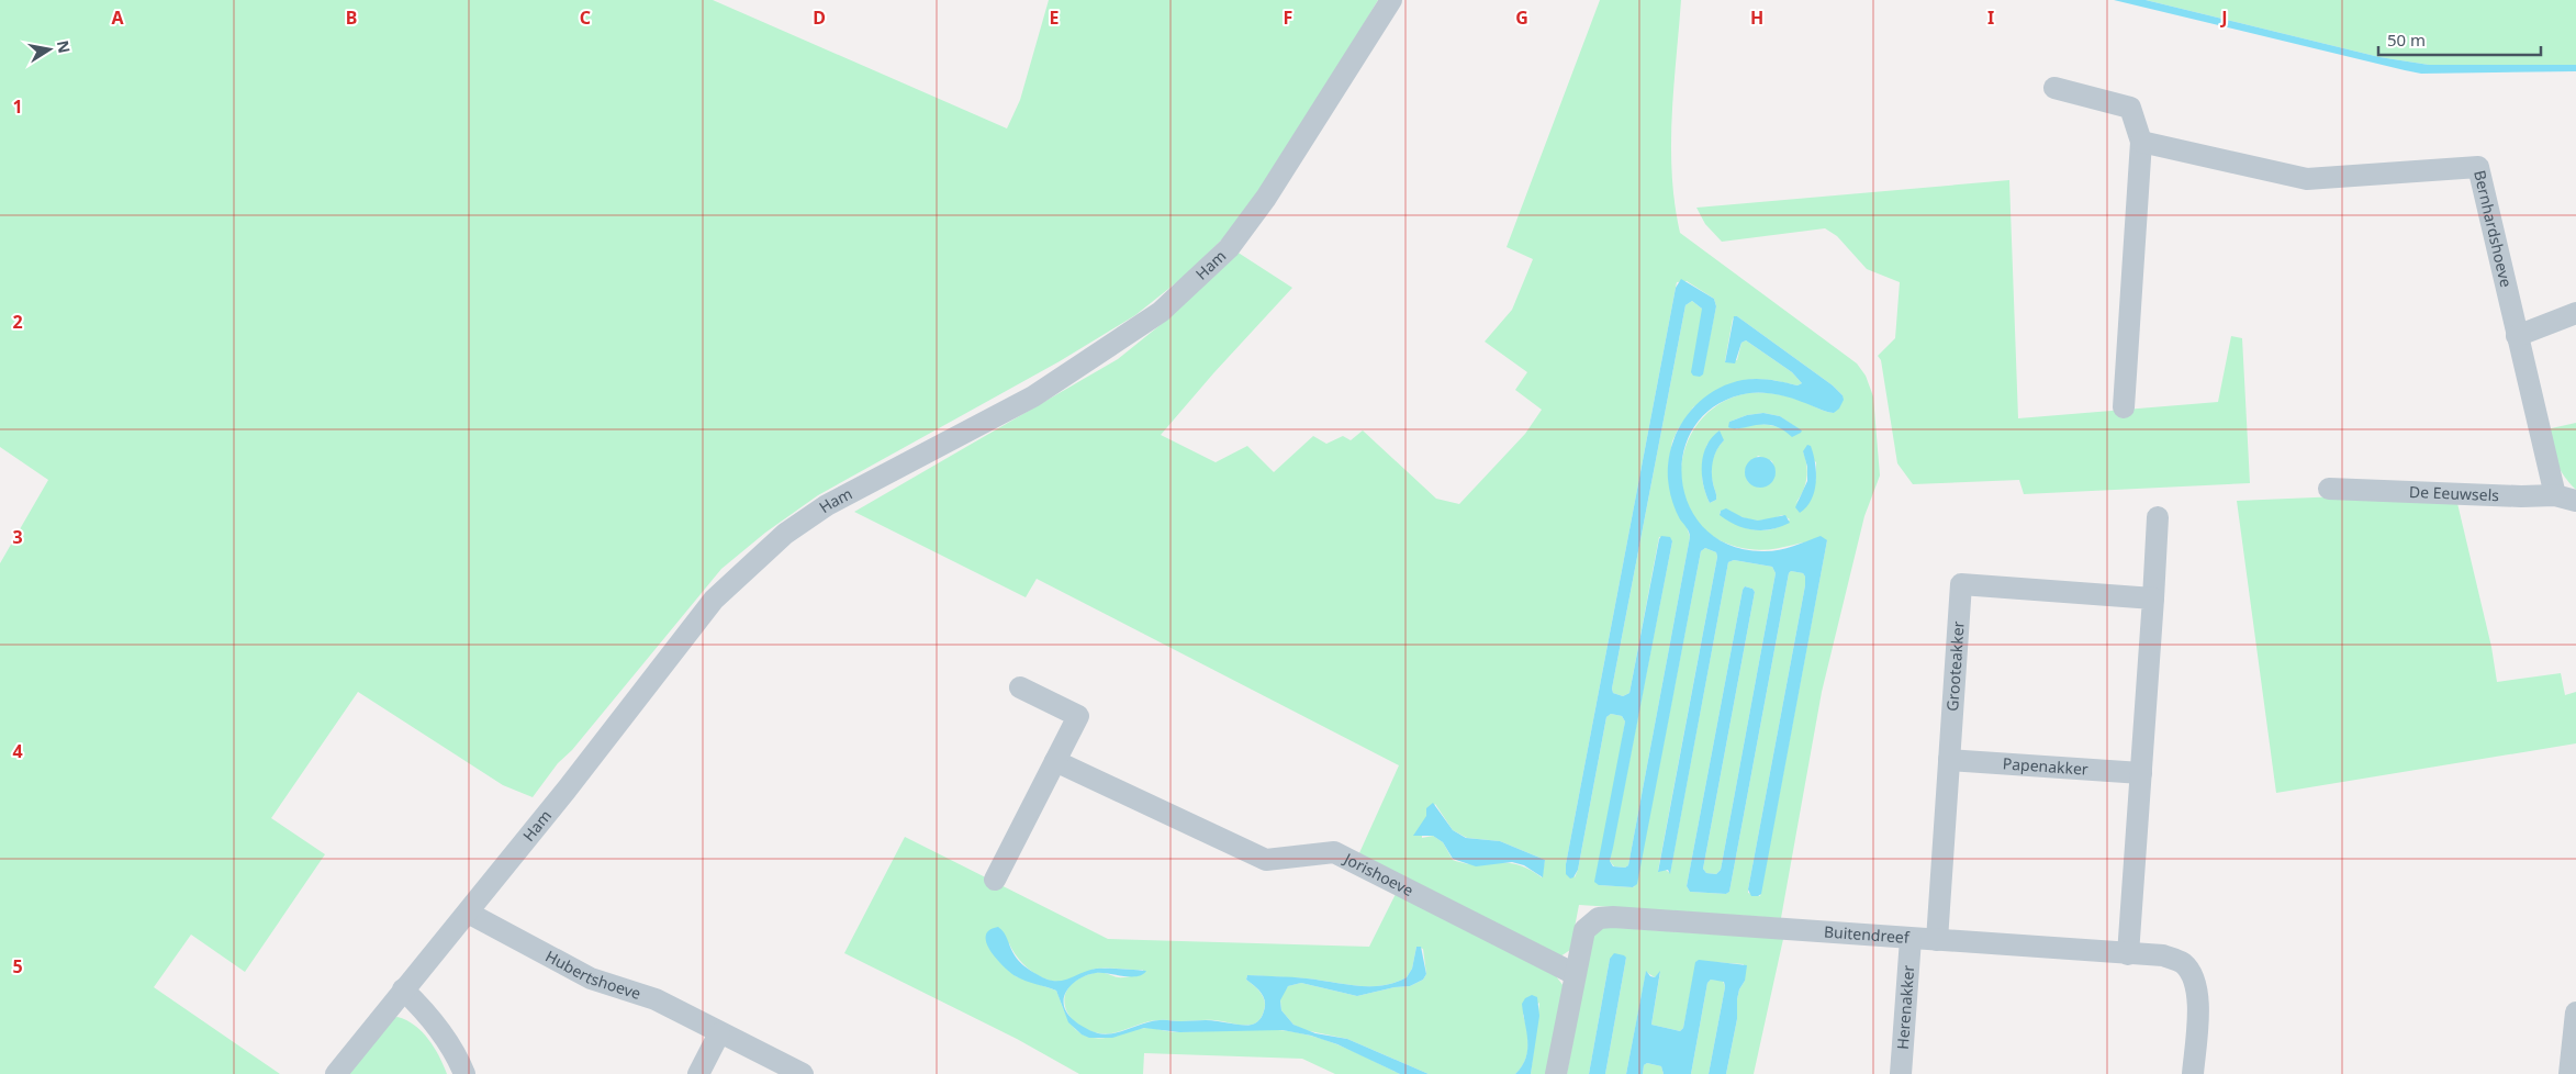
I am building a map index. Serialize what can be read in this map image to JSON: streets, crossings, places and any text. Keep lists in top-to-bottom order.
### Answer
{
  "streets": {
    "street": [
      "Bernhardshoeve",
      "Ham",
      "De Eeuwsels",
      "Grooteakker",
      "Papenakker",
      "Jorishoeve",
      "Buitendreef",
      "Hubertshoeve",
      "Herenakker"
    ]
  },
  "crossings": [
    ["Bernhardshoeve", "De Eeuwsels"],
    ["Ham", "Hubertshoeve"],
    ["Grooteakker", "Papenakker"],
    ["Grooteakker", "Buitendreef"],
    ["Jorishoeve", "Buitendreef"],
    ["Buitendreef", "Herenakker"]
  ],
  "scale_bar": "50 m",
  "north": "right",
  "grid": {
    "columns": [
      "A",
      "B",
      "C",
      "D",
      "E",
      "F",
      "G",
      "H",
      "I",
      "J"
    ],
    "rows": [
      "1",
      "2",
      "3",
      "4",
      "5"
    ]
  }
}
